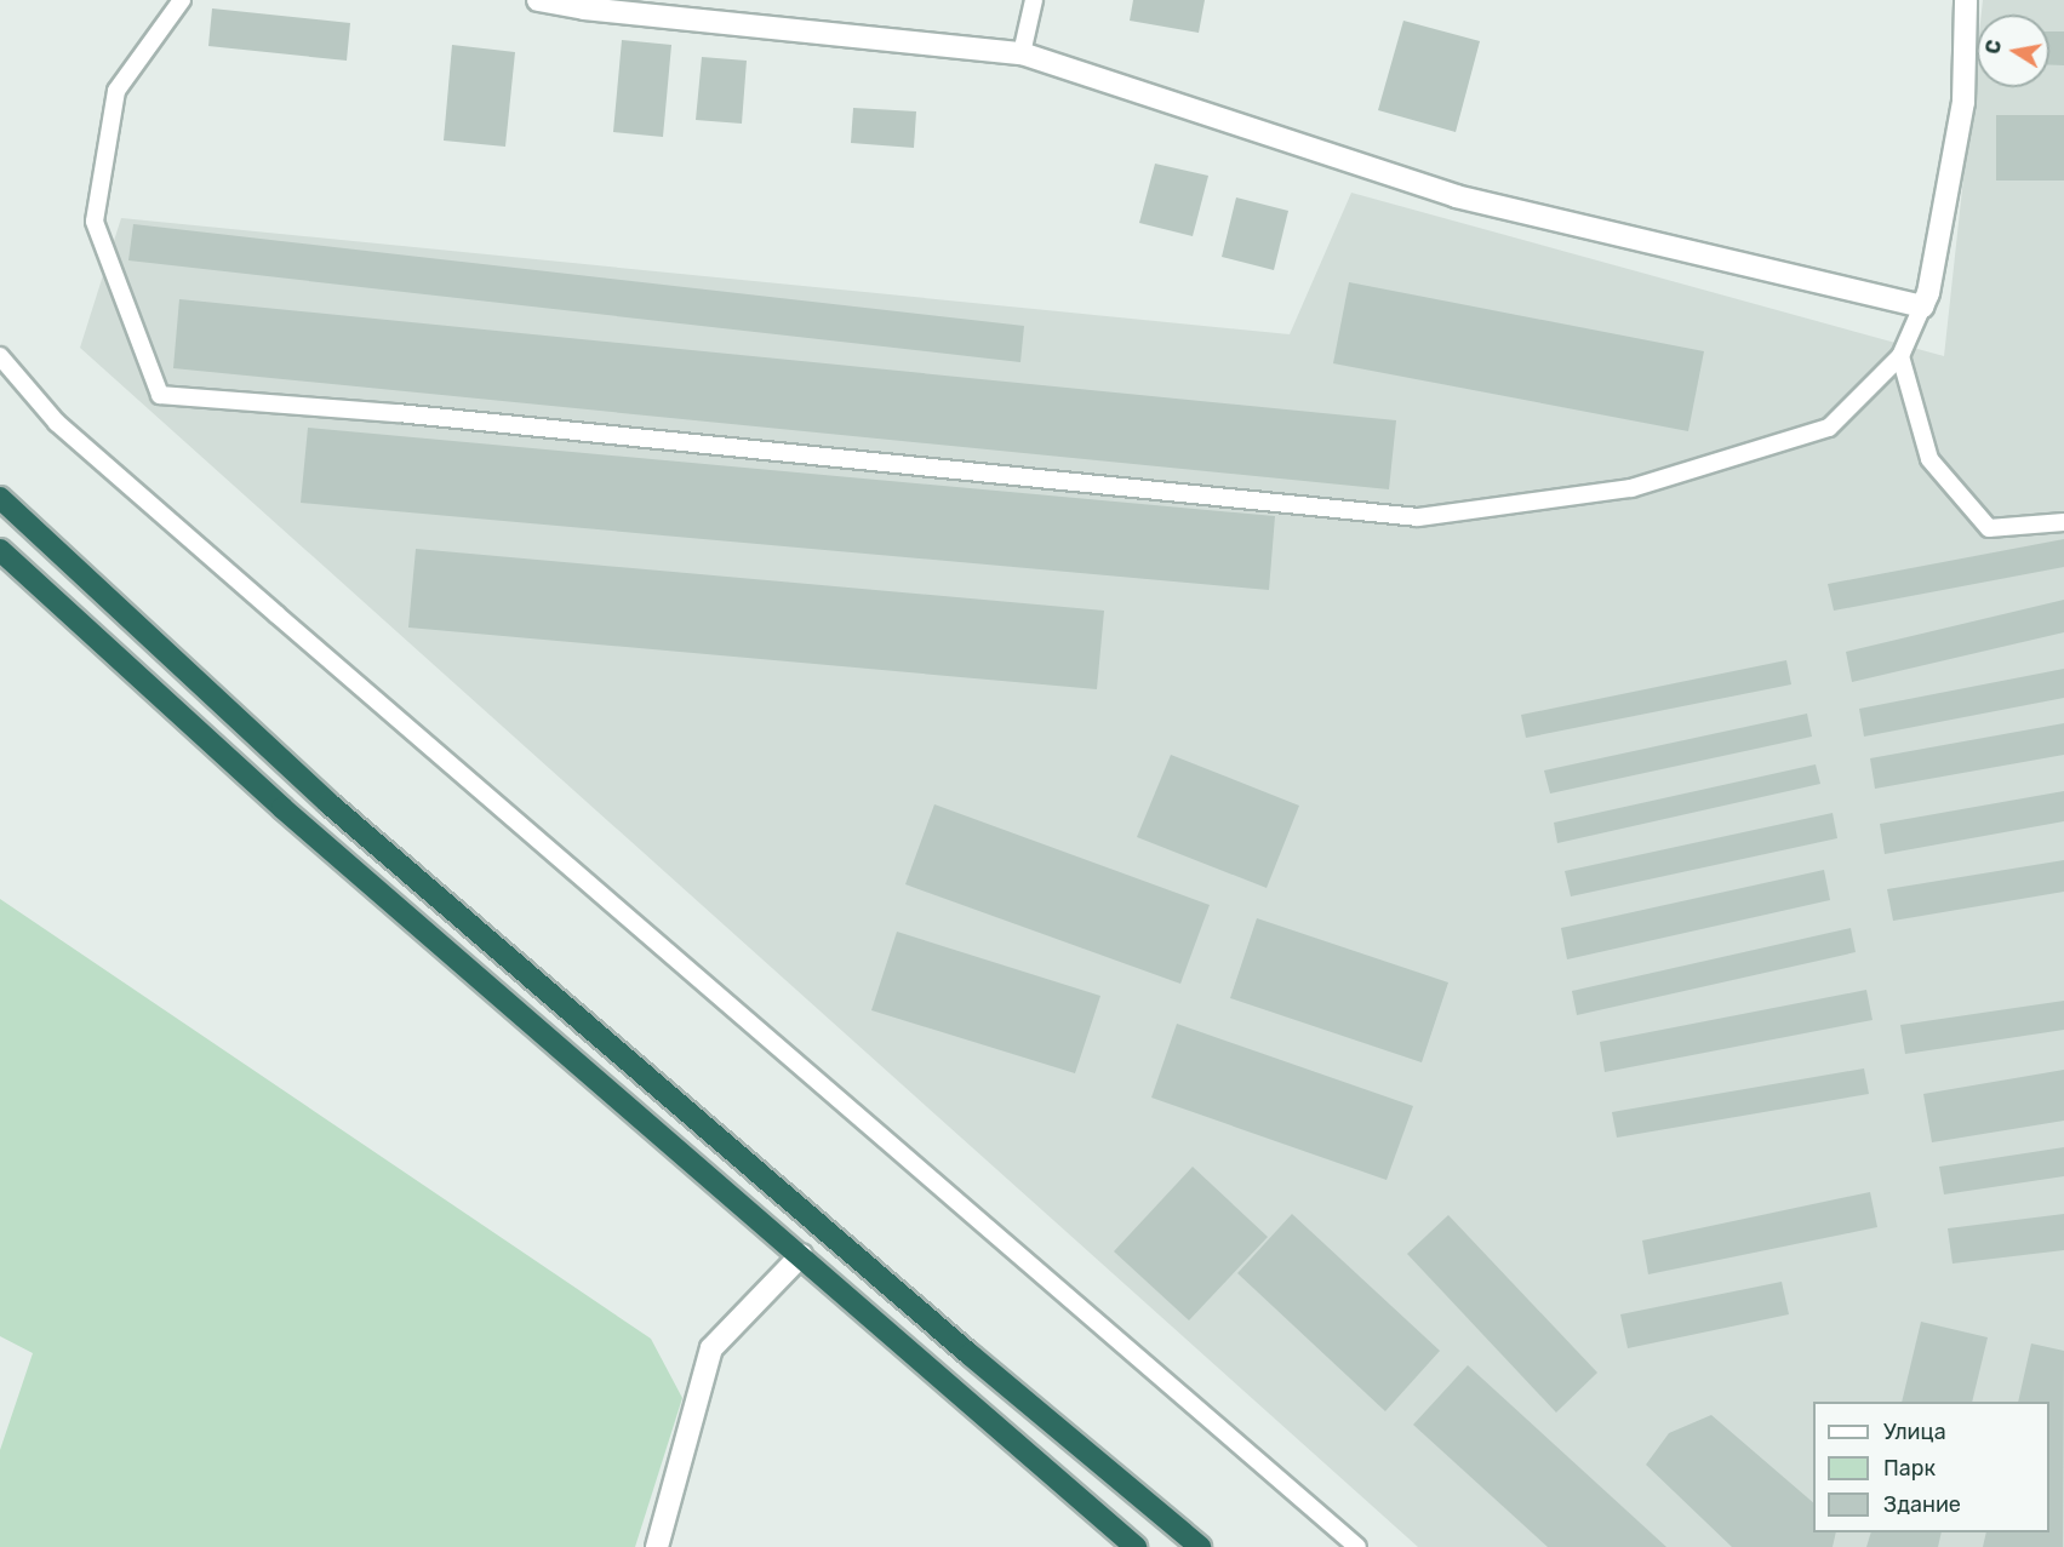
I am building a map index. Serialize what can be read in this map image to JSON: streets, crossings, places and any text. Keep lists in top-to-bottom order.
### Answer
{
  "legend": ["Улица", "Парк", "Здание"],
  "north": "left"
}
